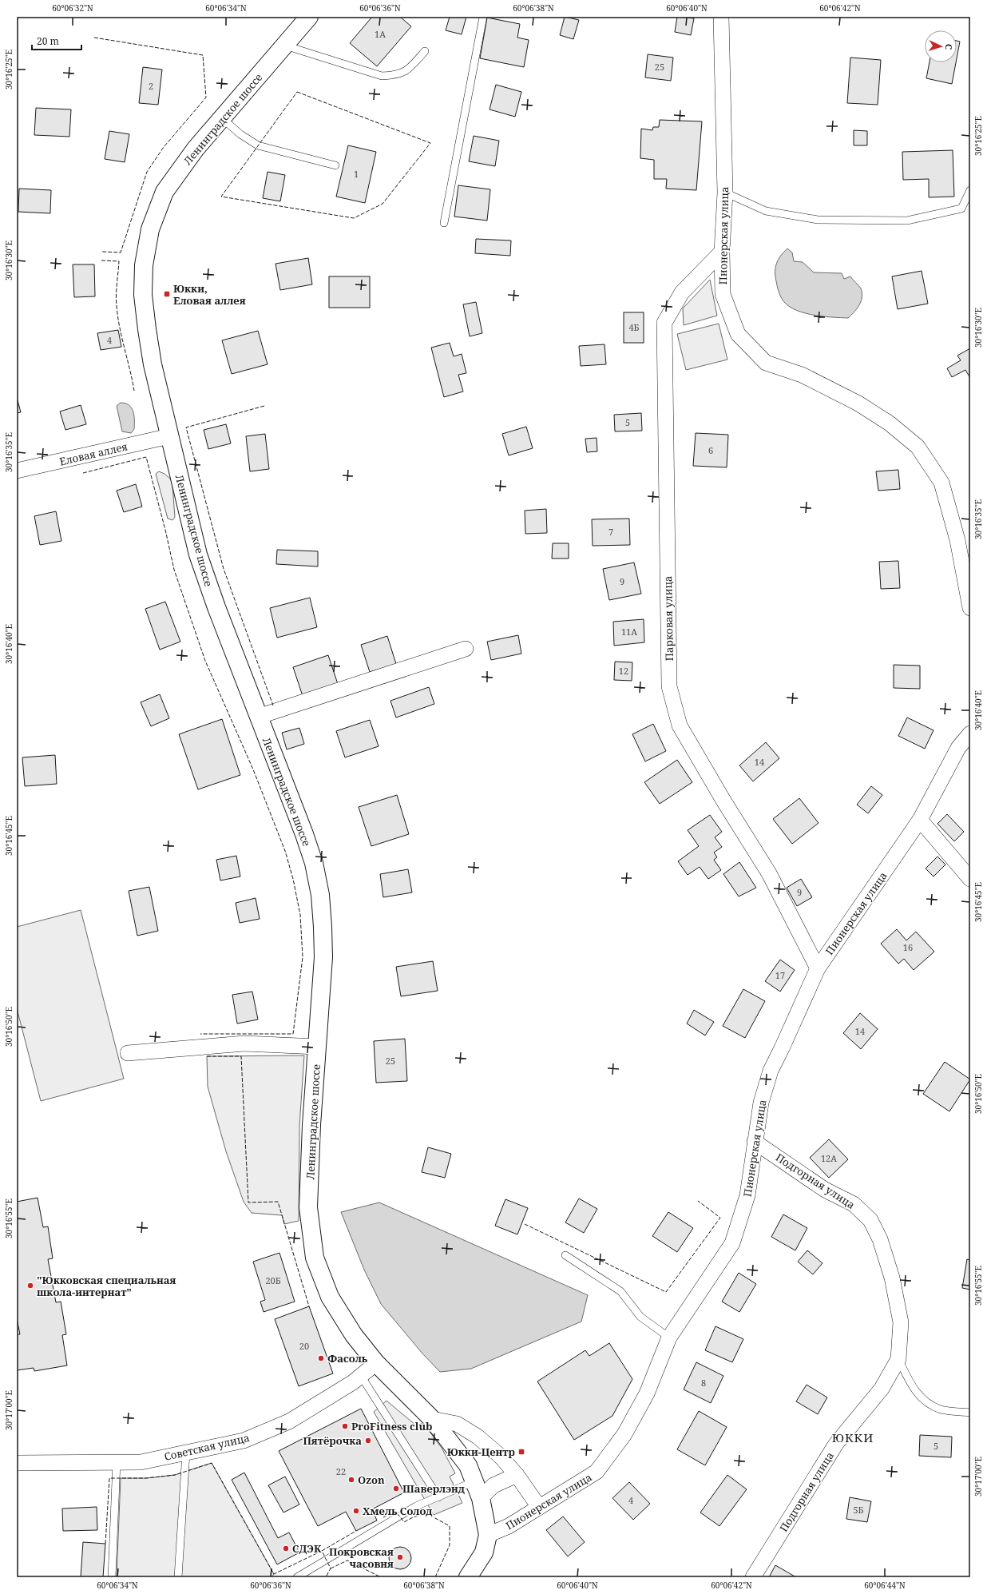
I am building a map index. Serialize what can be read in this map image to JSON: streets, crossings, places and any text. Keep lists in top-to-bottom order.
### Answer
{
  "streets": {
    "main road": ["Ленинградское шоссе"],
    "street": [
      "Пионерская улица",
      "Еловая аллея",
      "Парковая улица",
      "Подгорная улица",
      "Советская улица"
    ]
  },
  "crossings": [
    ["Ленинградское шоссе", "Пионерская улица"],
    ["Ленинградское шоссе", "Еловая аллея"],
    ["Ленинградское шоссе", "Советская улица"],
    ["Пионерская улица", "Парковая улица"],
    ["Пионерская улица", "Подгорная улица"]
  ],
  "districts": ["ЮККИ"],
  "places": {
    "transit": ["Юкки, Еловая аллея", "Юкки-Центр"],
    "other": [
      "\"Юкковская специальная школа-интернат\"",
      "Фасоль",
      "ProFitness club",
      "Пятёрочка",
      "Ozon",
      "Шаверлэнд",
      "Хмель Солод",
      "СДЭК",
      "Покровская часовня"
    ]
  },
  "house_numbers": [
    "1А",
    "25",
    "2",
    "1",
    "4Б",
    "4",
    "5",
    "6",
    "7",
    "9",
    "11А",
    "12",
    "14",
    "9",
    "16",
    "17",
    "14",
    "25",
    "12А",
    "20Б",
    "20",
    "8",
    "5",
    "22",
    "4",
    "5Б"
  ],
  "scale_bar": "20 m",
  "north": "right",
  "coordinates": [
    "60°06'32\"N",
    "60°06'34\"N",
    "60°06'36\"N",
    "60°06'38\"N",
    "60°06'40\"N",
    "60°06'42\"N",
    "30°16'25\"E",
    "30°16'30\"E",
    "30°16'35\"E",
    "30°16'40\"E",
    "30°16'45\"E",
    "30°16'50\"E",
    "30°16'55\"E",
    "30°17'00\"E",
    "60°06'44\"N"
  ]
}
